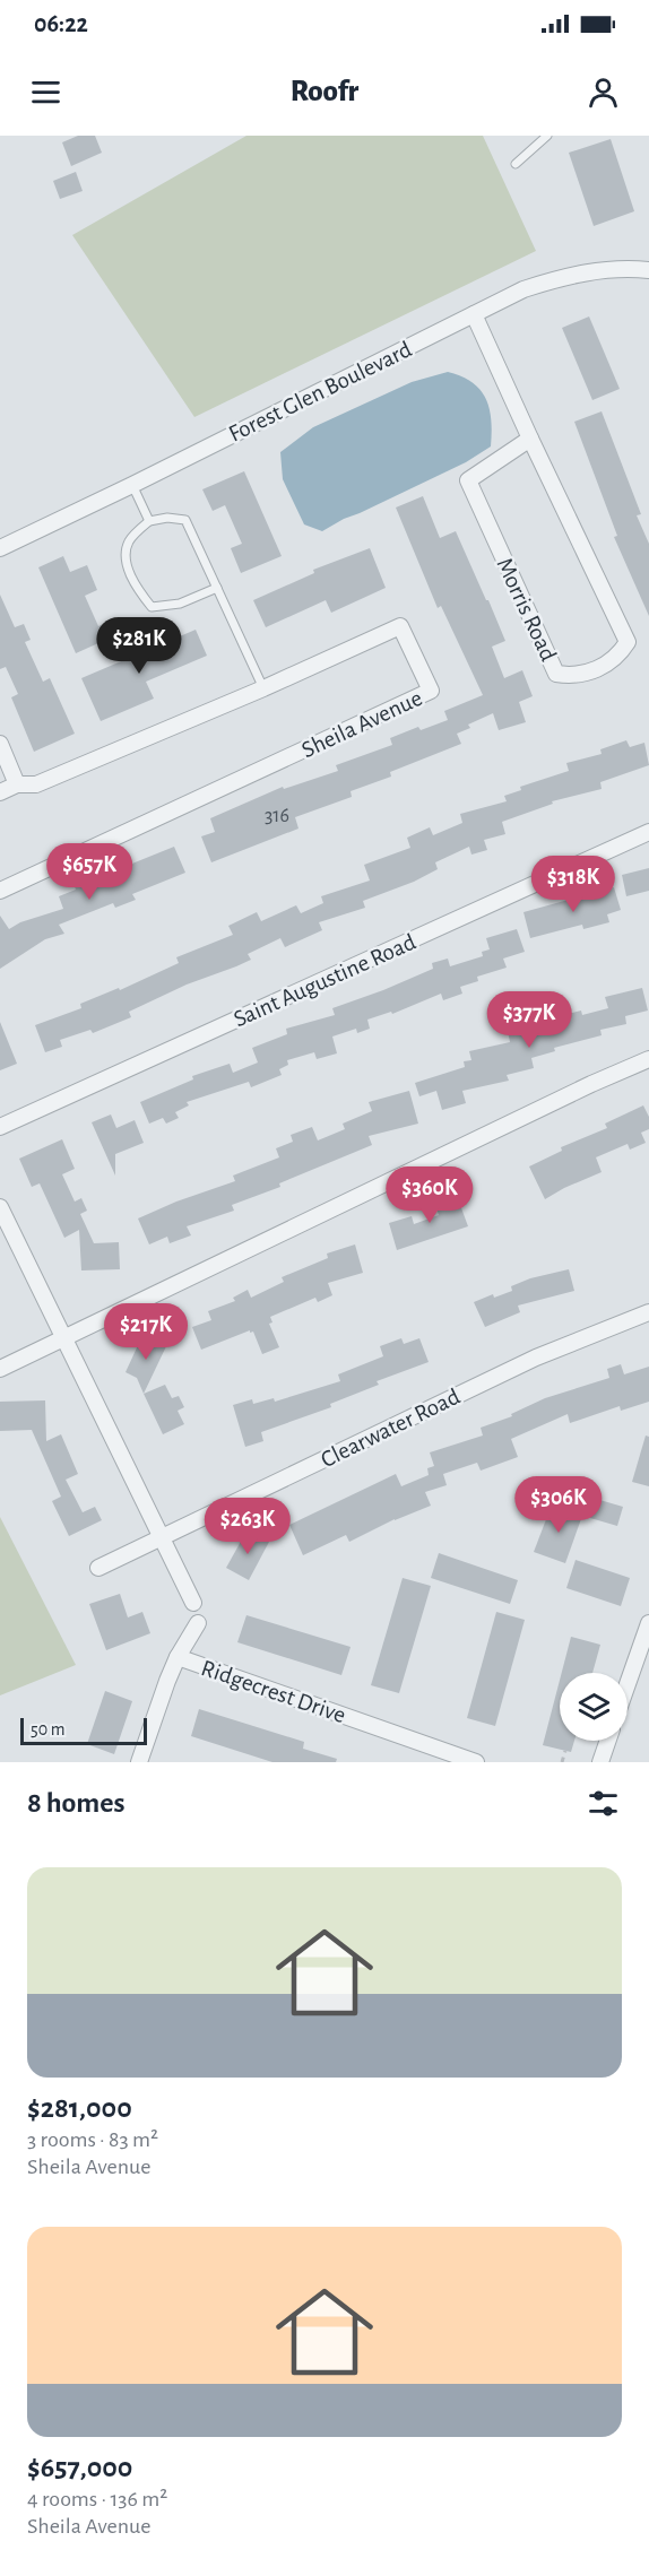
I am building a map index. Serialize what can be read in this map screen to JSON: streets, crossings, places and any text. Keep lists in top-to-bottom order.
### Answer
{
  "streets": {
    "street": [
      "Forest Glen Boulevard",
      "Morris Road",
      "Sheila Avenue",
      "Saint Augustine Road",
      "Clearwater Road",
      "Ridgecrest Drive"
    ]
  },
  "crossings": [
    ["Forest Glen Boulevard", "Morris Road"]
  ],
  "house_numbers": ["316"],
  "scale_bar": "50 m",
  "page": {
    "status": "06:22",
    "header": "Roofr",
    "price": [
      "$281K",
      "$657K",
      "$318K",
      "$377K",
      "$360K",
      "$217K",
      "$306K",
      "$263K"
    ],
    "scale": "50 m",
    "heading": "8 homes",
    "list": [
      {
        "name": "$281,000",
        "note": "3 rooms · 83 m² · Sheila Avenue"
      },
      {
        "name": "$657,000",
        "note": "4 rooms · 136 m² · Sheila Avenue"
      }
    ]
  }
}
